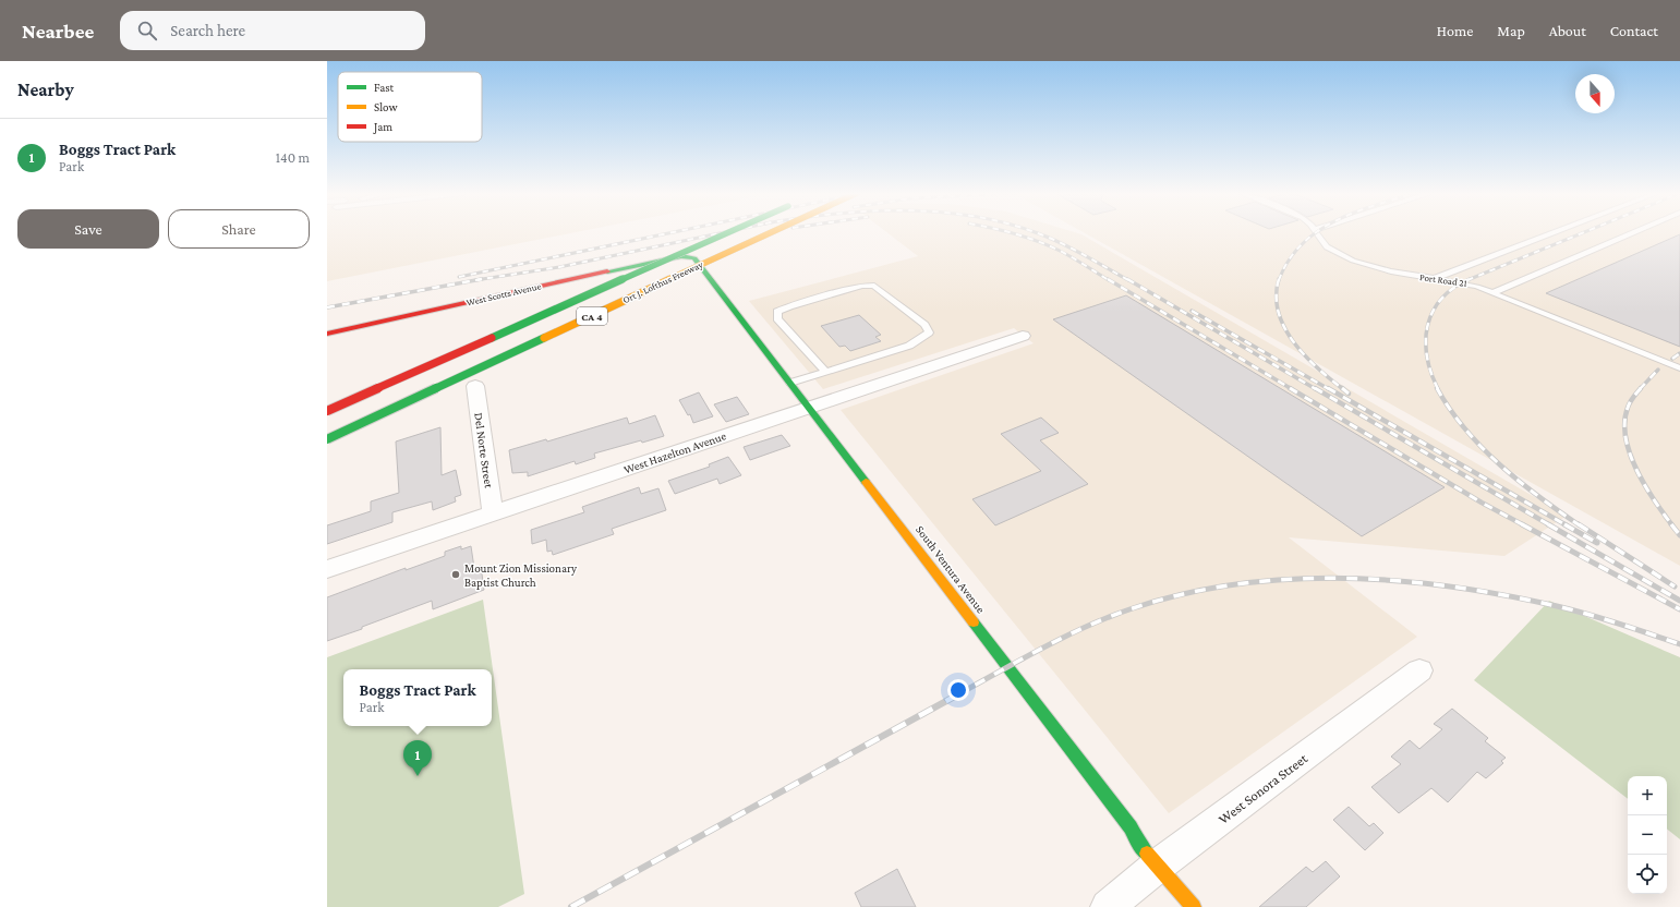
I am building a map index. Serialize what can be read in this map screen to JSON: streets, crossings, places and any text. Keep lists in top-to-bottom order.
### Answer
{
  "streets": {
    "main road": [
      "Ort J. Lofthus Freeway",
      "West Scotts Avenue",
      "CA 4",
      "South Ventura Avenue"
    ],
    "street": ["Del Norte Street", "West Hazelton Avenue", "West Sonora Street"],
    "lane": ["Port Road 21"]
  },
  "crossings": [
    ["West Scotts Avenue", "South Ventura Avenue"],
    ["Del Norte Street", "West Hazelton Avenue"],
    ["West Hazelton Avenue", "South Ventura Avenue"],
    ["South Ventura Avenue", "West Sonora Street"]
  ],
  "places": ["Mount Zion Missionary Baptist Church"],
  "legend": ["Fast", "Slow", "Jam"],
  "north": "bottom",
  "page": {
    "header": "Nearbee",
    "search": "Search here",
    "nav": [
      "Home",
      "Map",
      "About",
      "Contact"
    ],
    "heading": "Nearby",
    "list": [
      {
        "mark": "1",
        "name": "Boggs Tract Park",
        "note": "Park",
        "value": "140 m"
      }
    ],
    "buttons": ["Save", "Share"],
    "popup": ["Boggs Tract Park", "Park"],
    "pins": "1",
    "map_buttons": ["+", "−"]
  }
}
